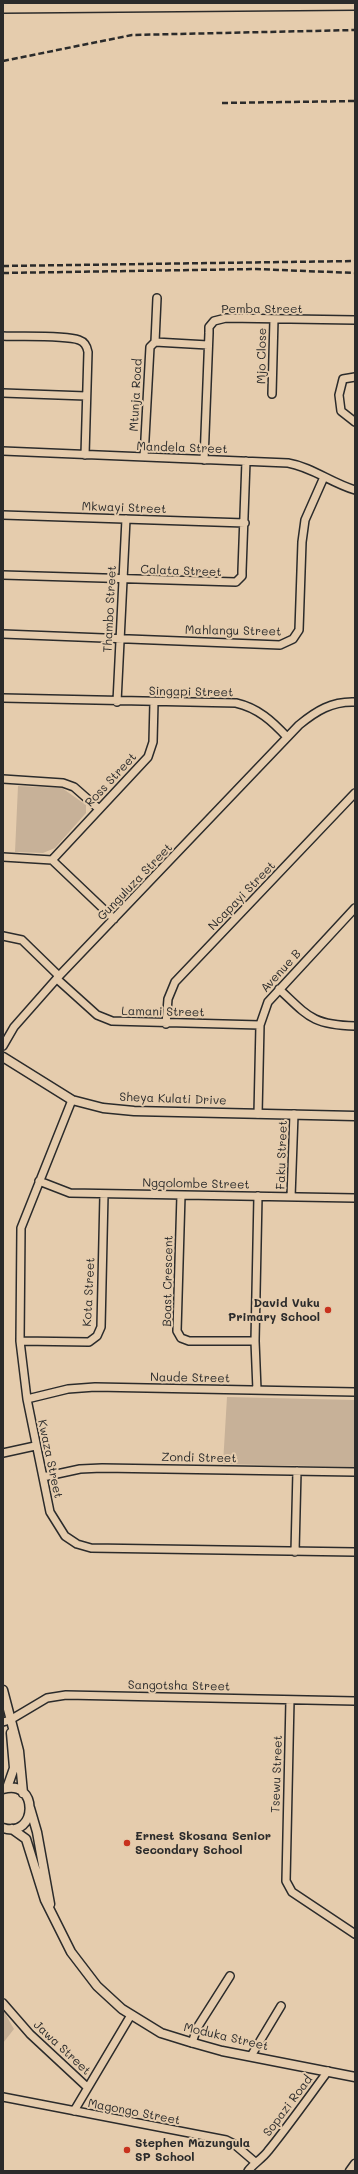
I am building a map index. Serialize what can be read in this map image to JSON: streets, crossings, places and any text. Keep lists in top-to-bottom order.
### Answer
{
  "streets": {
    "street": [
      "Pemba Street",
      "Mjo Close",
      "Mtunja Road",
      "Mandela Street",
      "Mkwayi Street",
      "Calata Street",
      "Thambo Street",
      "Mahlangu Street",
      "Singapi Street",
      "Ross Street",
      "Gunguluza Street",
      "Ncapayi Street",
      "Avenue B",
      "Lamani Street",
      "Sheya Kulati Drive",
      "Faku Street",
      "Ngqolombe Street",
      "Boast Crescent",
      "Kota Street",
      "Naude Street",
      "Zondi Street",
      "Kwaza Street",
      "Sangotsha Street",
      "Tsewu Street",
      "Moduka Street",
      "Jawa Street",
      "Sopazi Road",
      "Magongo Street"
    ]
  },
  "crossings": [
    ["Pemba Street", "Mjo Close"],
    ["Pemba Street", "Mandela Street"],
    ["Mtunja Road", "Mandela Street"],
    ["Mandela Street", "Calata Street"],
    ["Mandela Street", "Mahlangu Street"],
    ["Mkwayi Street", "Calata Street"],
    ["Mkwayi Street", "Thambo Street"],
    ["Calata Street", "Thambo Street"],
    ["Thambo Street", "Mahlangu Street"],
    ["Thambo Street", "Singapi Street"],
    ["Singapi Street", "Ross Street"],
    ["Singapi Street", "Gunguluza Street"],
    ["Gunguluza Street", "Lamani Street"],
    ["Ncapayi Street", "Lamani Street"],
    ["Avenue B", "Lamani Street"],
    ["Avenue B", "Sheya Kulati Drive"],
    ["Sheya Kulati Drive", "Faku Street"],
    ["Sheya Kulati Drive", "Kwaza Street"],
    ["Faku Street", "Ngqolombe Street"],
    ["Ngqolombe Street", "Boast Crescent"],
    ["Ngqolombe Street", "Kota Street"],
    ["Ngqolombe Street", "Kwaza Street"],
    ["Kota Street", "Kwaza Street"],
    ["Naude Street", "Kwaza Street"],
    ["Zondi Street", "Kwaza Street"],
    ["Sangotsha Street", "Tsewu Street"],
    ["Moduka Street", "Jawa Street"],
    ["Moduka Street", "Sopazi Road"],
    ["Jawa Street", "Magongo Street"],
    ["Sopazi Road", "Magongo Street"]
  ],
  "places": ["David Vuku Primary School", "Ernest Skosana Senior Secondary School", "Stephen Mazungula SP School"]
}
